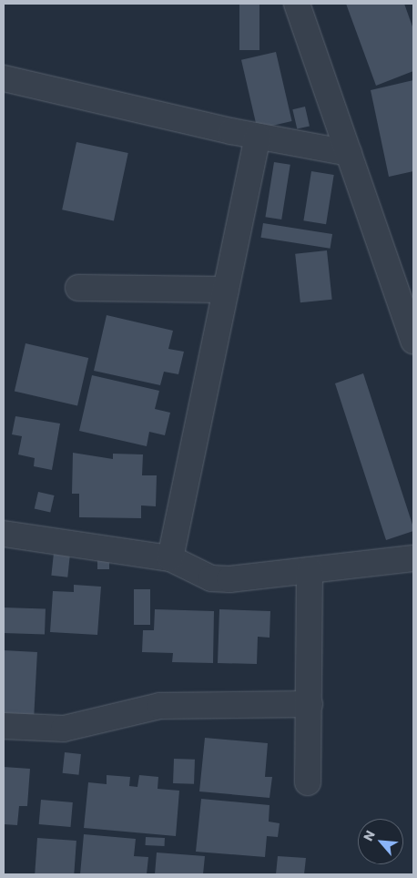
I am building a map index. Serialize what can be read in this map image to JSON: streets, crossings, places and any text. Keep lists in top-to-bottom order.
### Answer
{
  "north": "top left"
}
